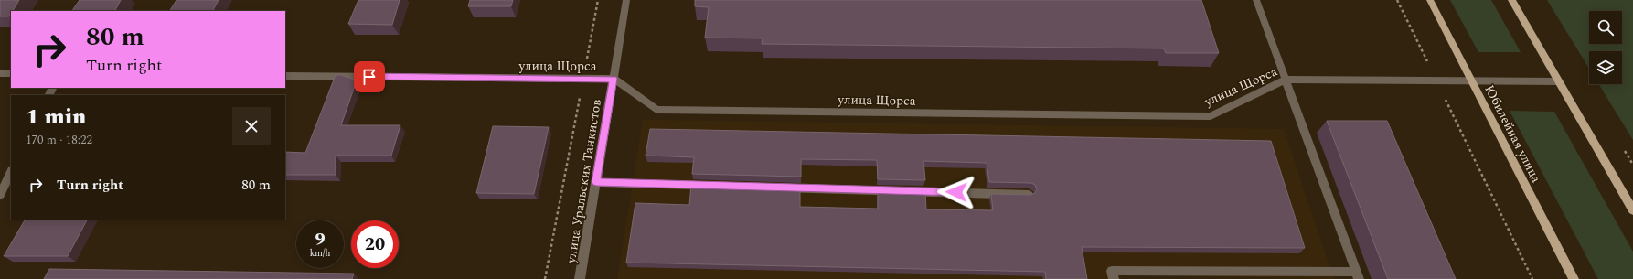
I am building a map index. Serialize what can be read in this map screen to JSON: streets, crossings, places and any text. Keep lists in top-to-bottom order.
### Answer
{
  "streets": {
    "main road": ["Юбилейная улица"],
    "street": ["улица Щорса", "улица Уральских Танкистов"]
  },
  "crossings": [
    ["улица Щорса", "Юбилейная улица"],
    ["улица Щорса", "улица Уральских Танкистов"]
  ],
  "page": {
    "turn": ["80 m", "Turn right"],
    "heading": ["1 min", "170 m · 18:22"],
    "list": [
      {
        "name": "Turn right",
        "value": "80 m"
      }
    ],
    "speed": "9 km/h",
    "limit": "20"
  }
}
